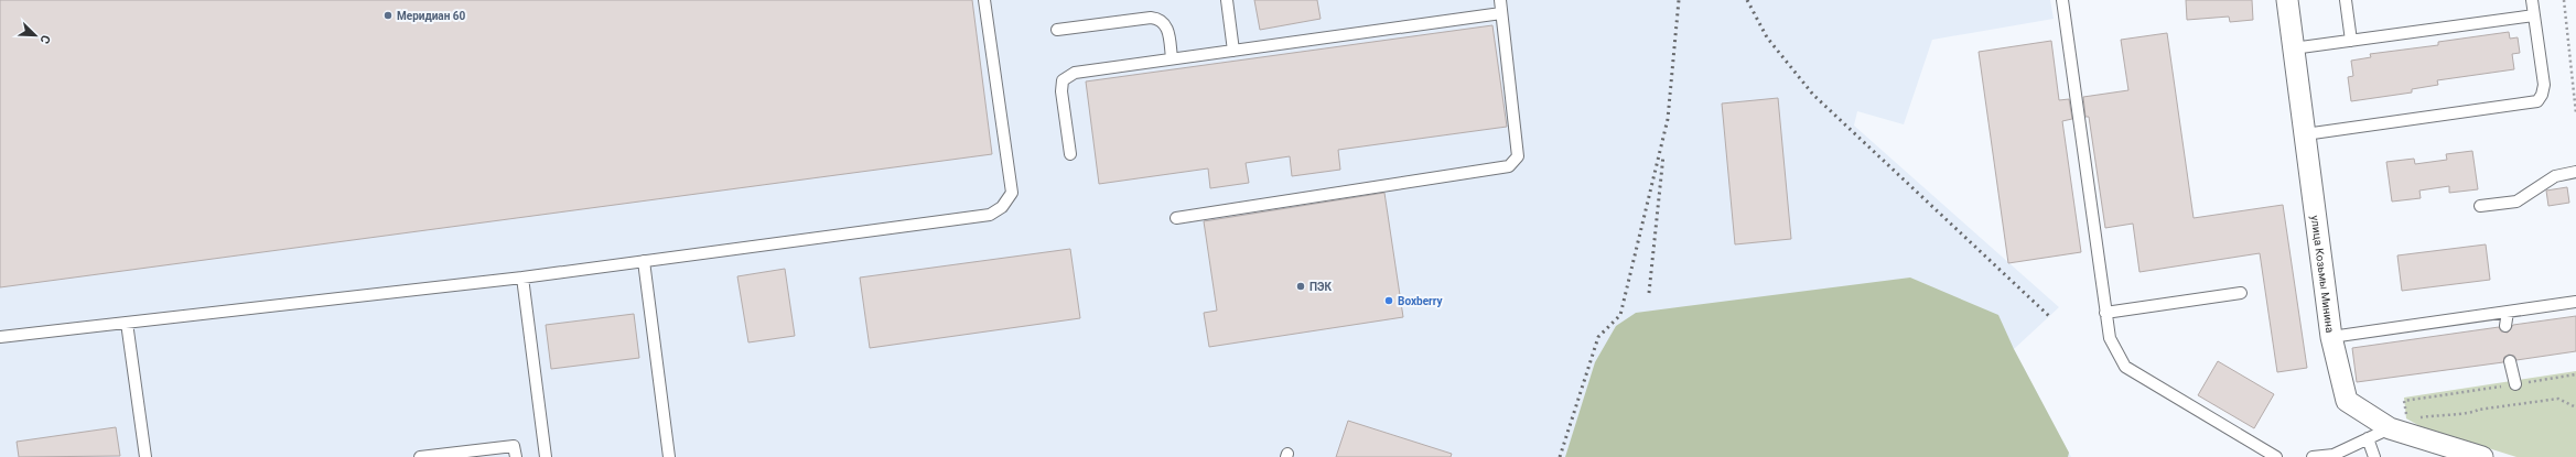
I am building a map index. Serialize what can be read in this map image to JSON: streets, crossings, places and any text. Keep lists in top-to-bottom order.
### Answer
{
  "streets": {
    "street": ["улица Козьмы Минина"]
  },
  "places": ["Меридиан 60", "ПЭК", "Boxberry"],
  "north": "bottom right"
}
